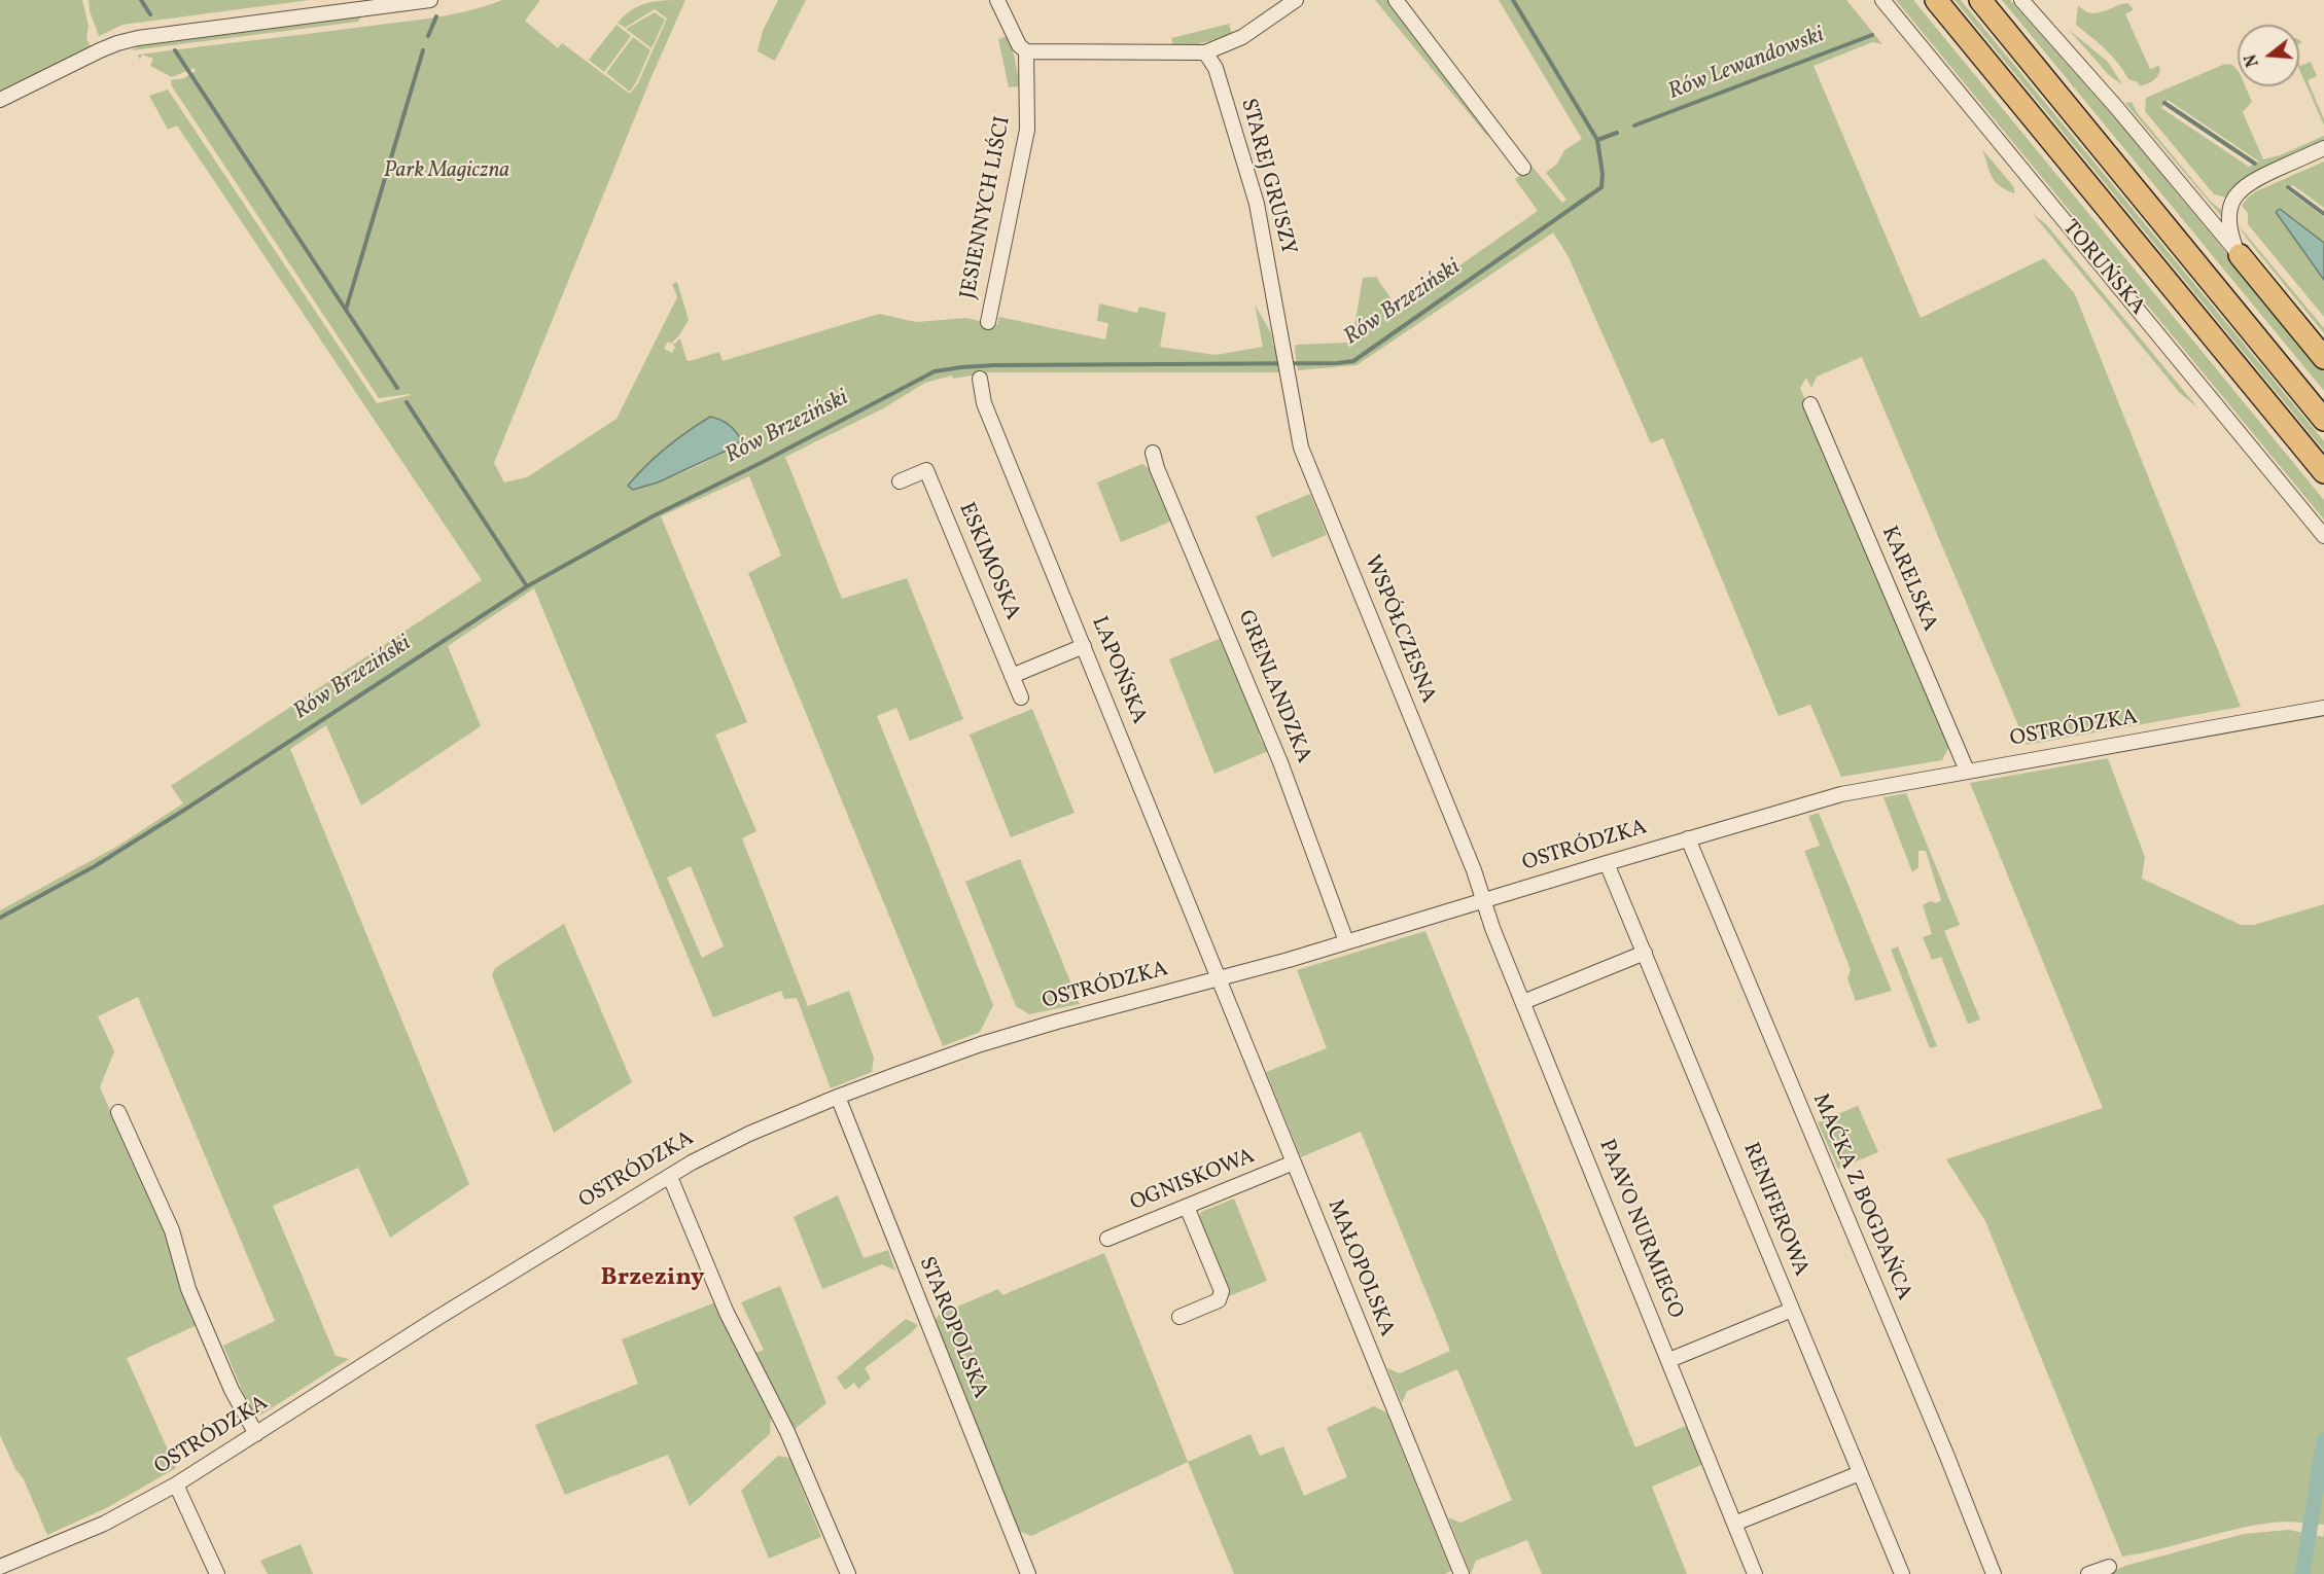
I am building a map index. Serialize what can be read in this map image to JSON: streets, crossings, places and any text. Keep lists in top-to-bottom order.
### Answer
{
  "streets": {
    "highway": ["TORUŃSKA"],
    "street": [
      "STAREJ GRUSZY",
      "JESIENNYCH LIŚCI",
      "ESKIMOSKA",
      "KARELSKA",
      "WSPÓŁCZESNA",
      "LAPOŃSKA",
      "GRENLANDZKA",
      "OSTRÓDZKA",
      "OGNISKOWA",
      "MAĆKA Z BOGDAŃCA",
      "RENIFEROWA",
      "PAAVO NURMIEGO",
      "MAŁOPOLSKA",
      "STAROPOLSKA"
    ]
  },
  "crossings": [
    ["STAREJ GRUSZY", "WSPÓŁCZESNA"],
    ["KARELSKA", "OSTRÓDZKA"],
    ["WSPÓŁCZESNA", "OSTRÓDZKA"],
    ["WSPÓŁCZESNA", "PAAVO NURMIEGO"],
    ["LAPOŃSKA", "OSTRÓDZKA"],
    ["LAPOŃSKA", "MAŁOPOLSKA"],
    ["GRENLANDZKA", "OSTRÓDZKA"],
    ["OSTRÓDZKA", "MAĆKA Z BOGDAŃCA"],
    ["OSTRÓDZKA", "RENIFEROWA"],
    ["OSTRÓDZKA", "PAAVO NURMIEGO"],
    ["OSTRÓDZKA", "MAŁOPOLSKA"],
    ["OSTRÓDZKA", "STAROPOLSKA"],
    ["OGNISKOWA", "MAŁOPOLSKA"]
  ],
  "districts": ["Brzeziny"],
  "water": ["Rów Lewandowski", "Rów Brzeziński"],
  "parks": ["Park Magiczna"],
  "north": "left"
}
